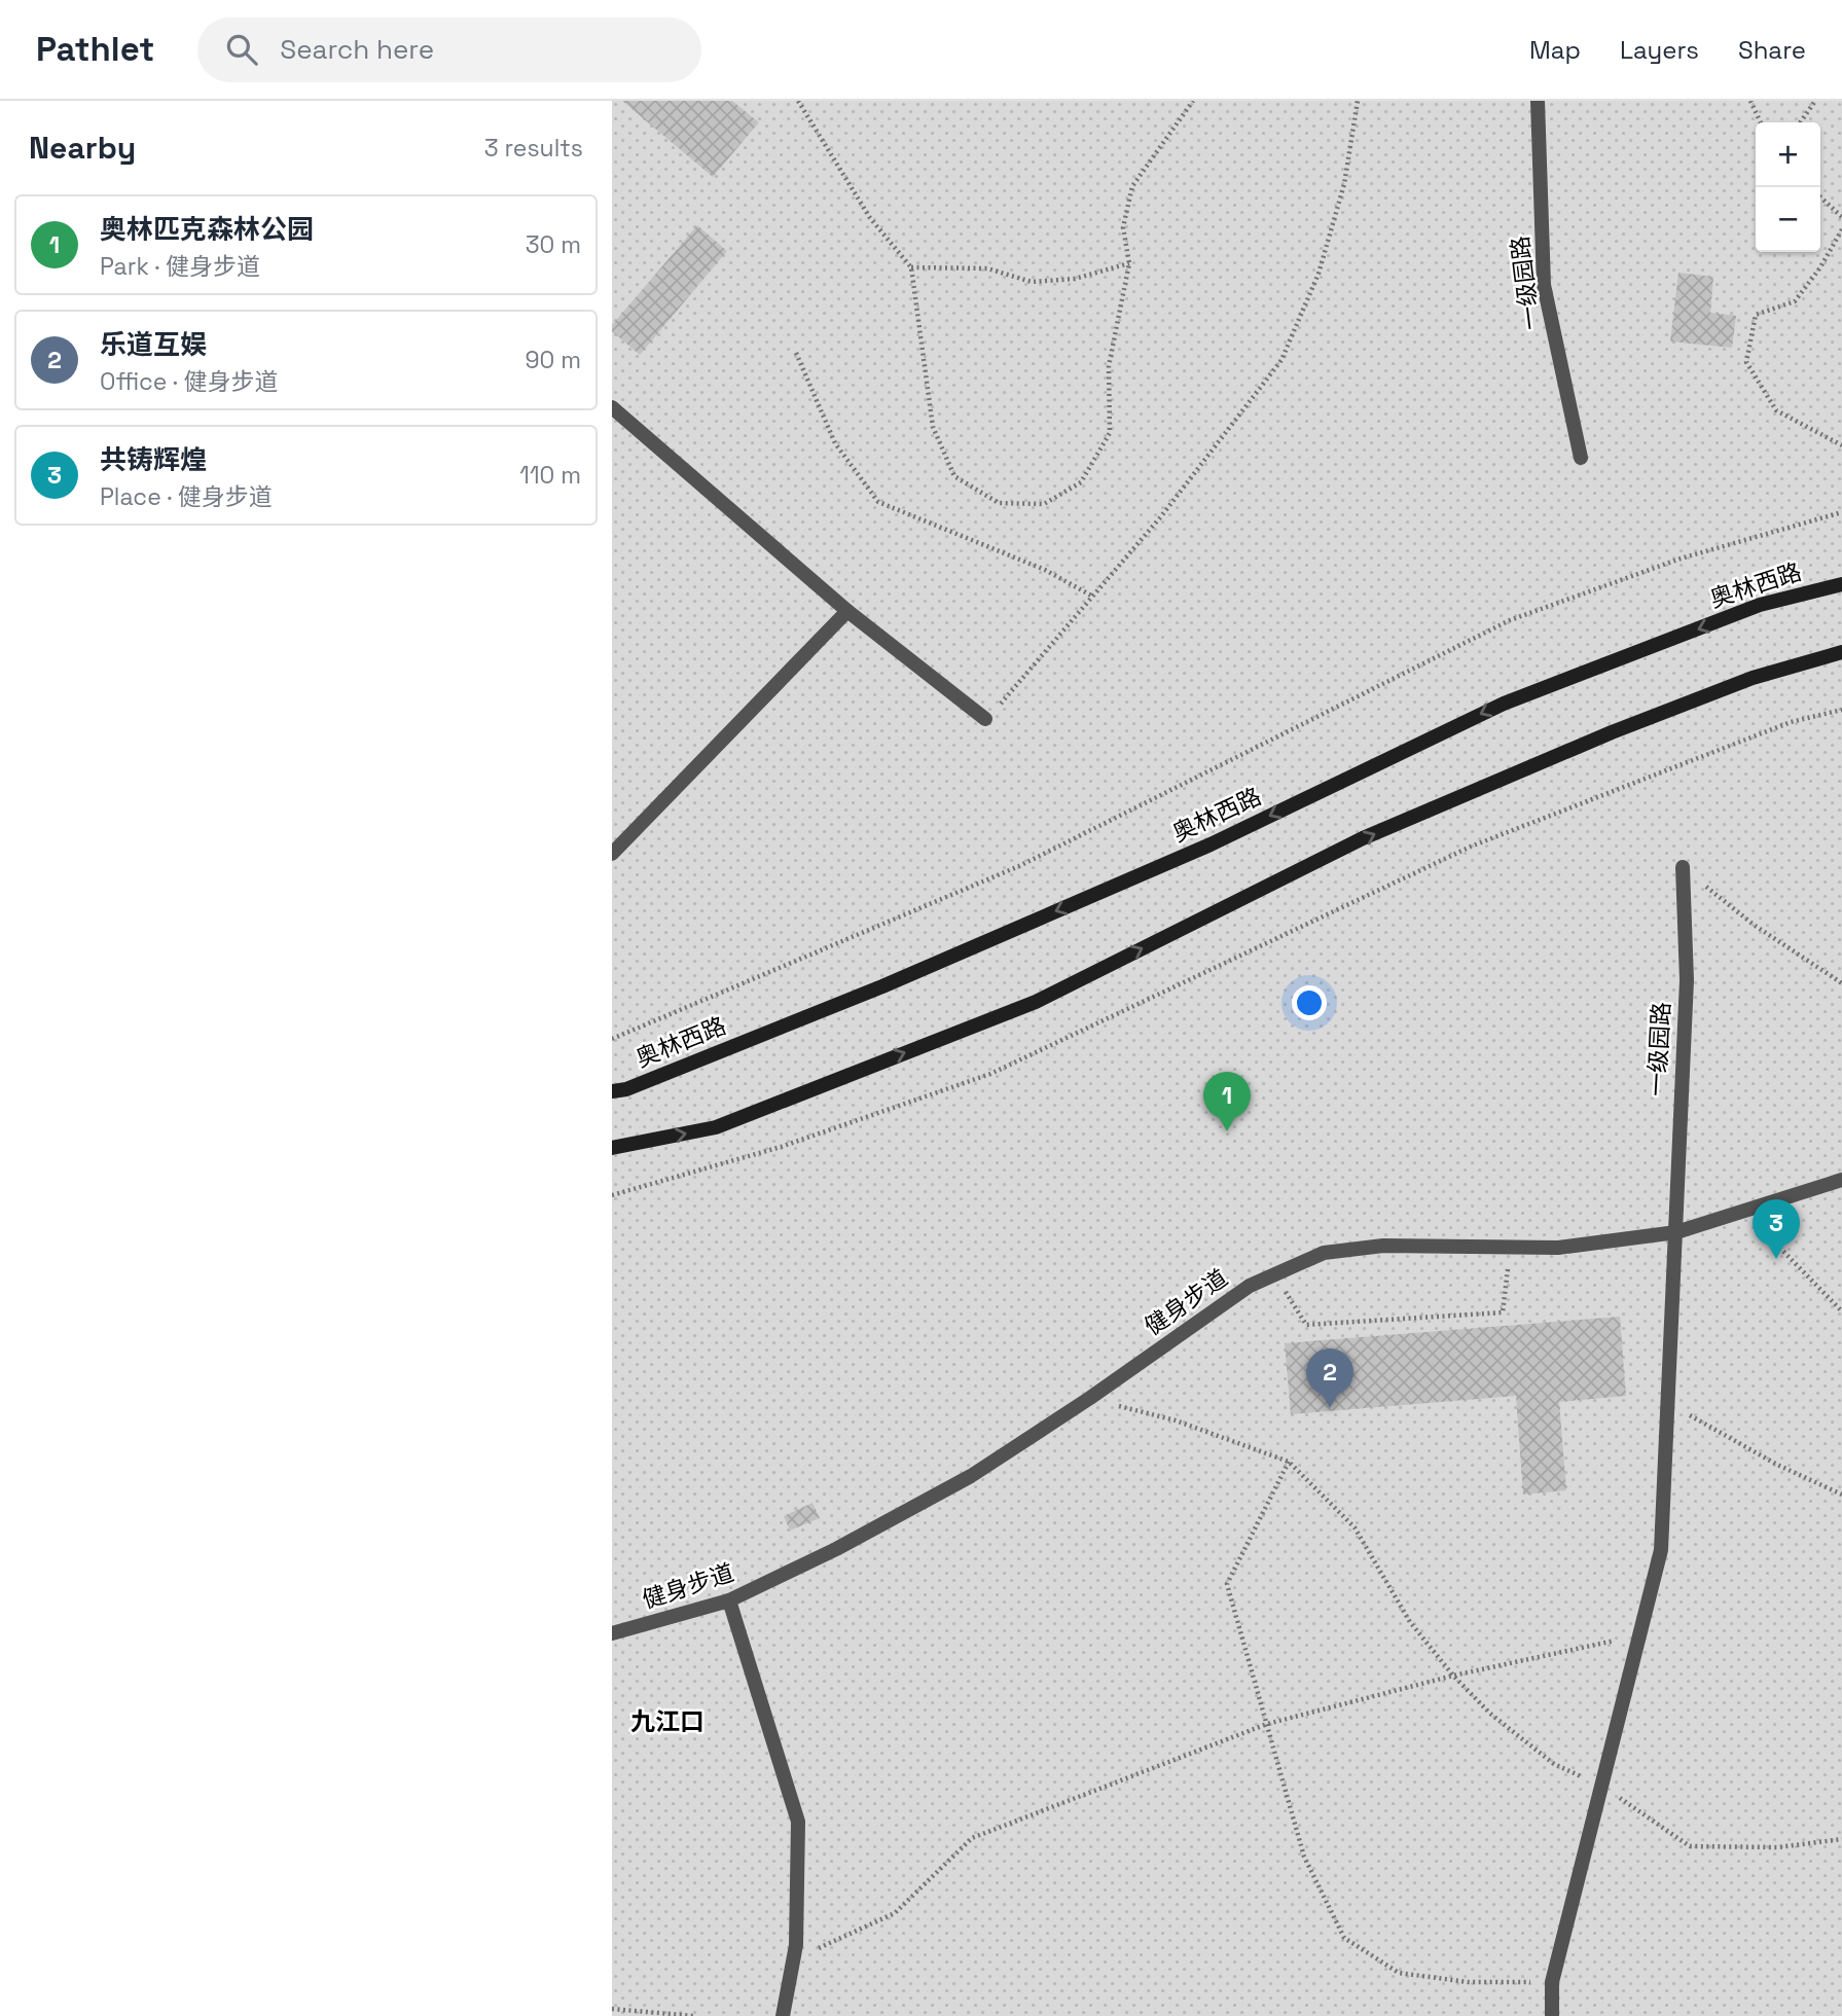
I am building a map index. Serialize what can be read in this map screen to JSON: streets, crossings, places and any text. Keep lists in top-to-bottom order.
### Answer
{
  "streets": {
    "main road": ["奥林西路"],
    "street": ["一级园路", "健身步道"]
  },
  "crossings": [
    ["一级园路", "健身步道"]
  ],
  "districts": ["九江口"],
  "page": {
    "header": "Pathlet",
    "search": "Search here",
    "nav": ["Map", "Layers", "Share"],
    "heading": ["Nearby", "3 results"],
    "map_buttons": ["+", "−"],
    "list": [
      {
        "mark": "1",
        "name": "奥林匹克森林公园",
        "note": "Park · 健身步道",
        "value": "30 m"
      },
      {
        "mark": "2",
        "name": "乐道互娱",
        "note": "Office · 健身步道",
        "value": "90 m"
      },
      {
        "mark": "3",
        "name": "共铸辉煌",
        "note": "Place · 健身步道",
        "value": "110 m"
      }
    ],
    "pins": ["1", "3", "2"]
  }
}
